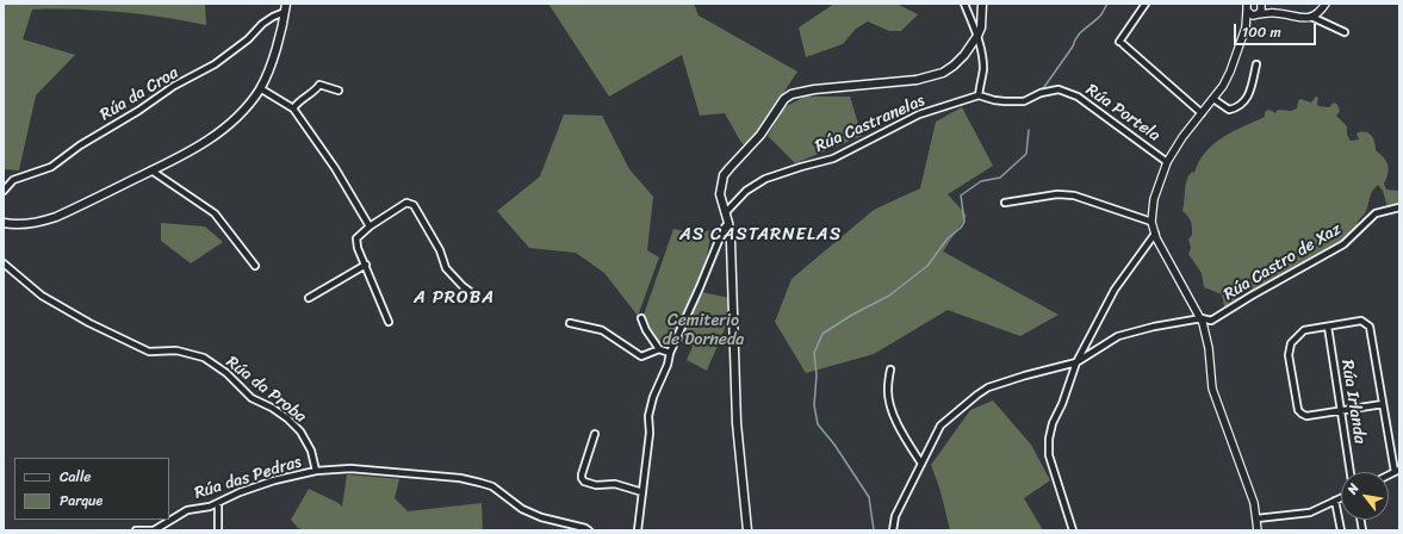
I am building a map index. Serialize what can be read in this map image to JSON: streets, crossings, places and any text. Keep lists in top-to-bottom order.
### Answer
{
  "streets": {
    "street": [
      "Rúa da Croa",
      "Rúa Portela",
      "Rúa Castranelas",
      "Rúa Castro de Xaz",
      "Rúa da Proba",
      "Rúa Irlanda",
      "Rúa das Pedras"
    ]
  },
  "crossings": [
    ["Rúa Portela", "Rúa Castranelas"],
    ["Rúa da Proba", "Rúa das Pedras"]
  ],
  "districts": ["AS CASTARNELAS", "A PROBA"],
  "parks": ["Cemiterio de Dorneda"],
  "legend": ["Calle", "Parque"],
  "scale_bar": "100 m",
  "north": "top left"
}
